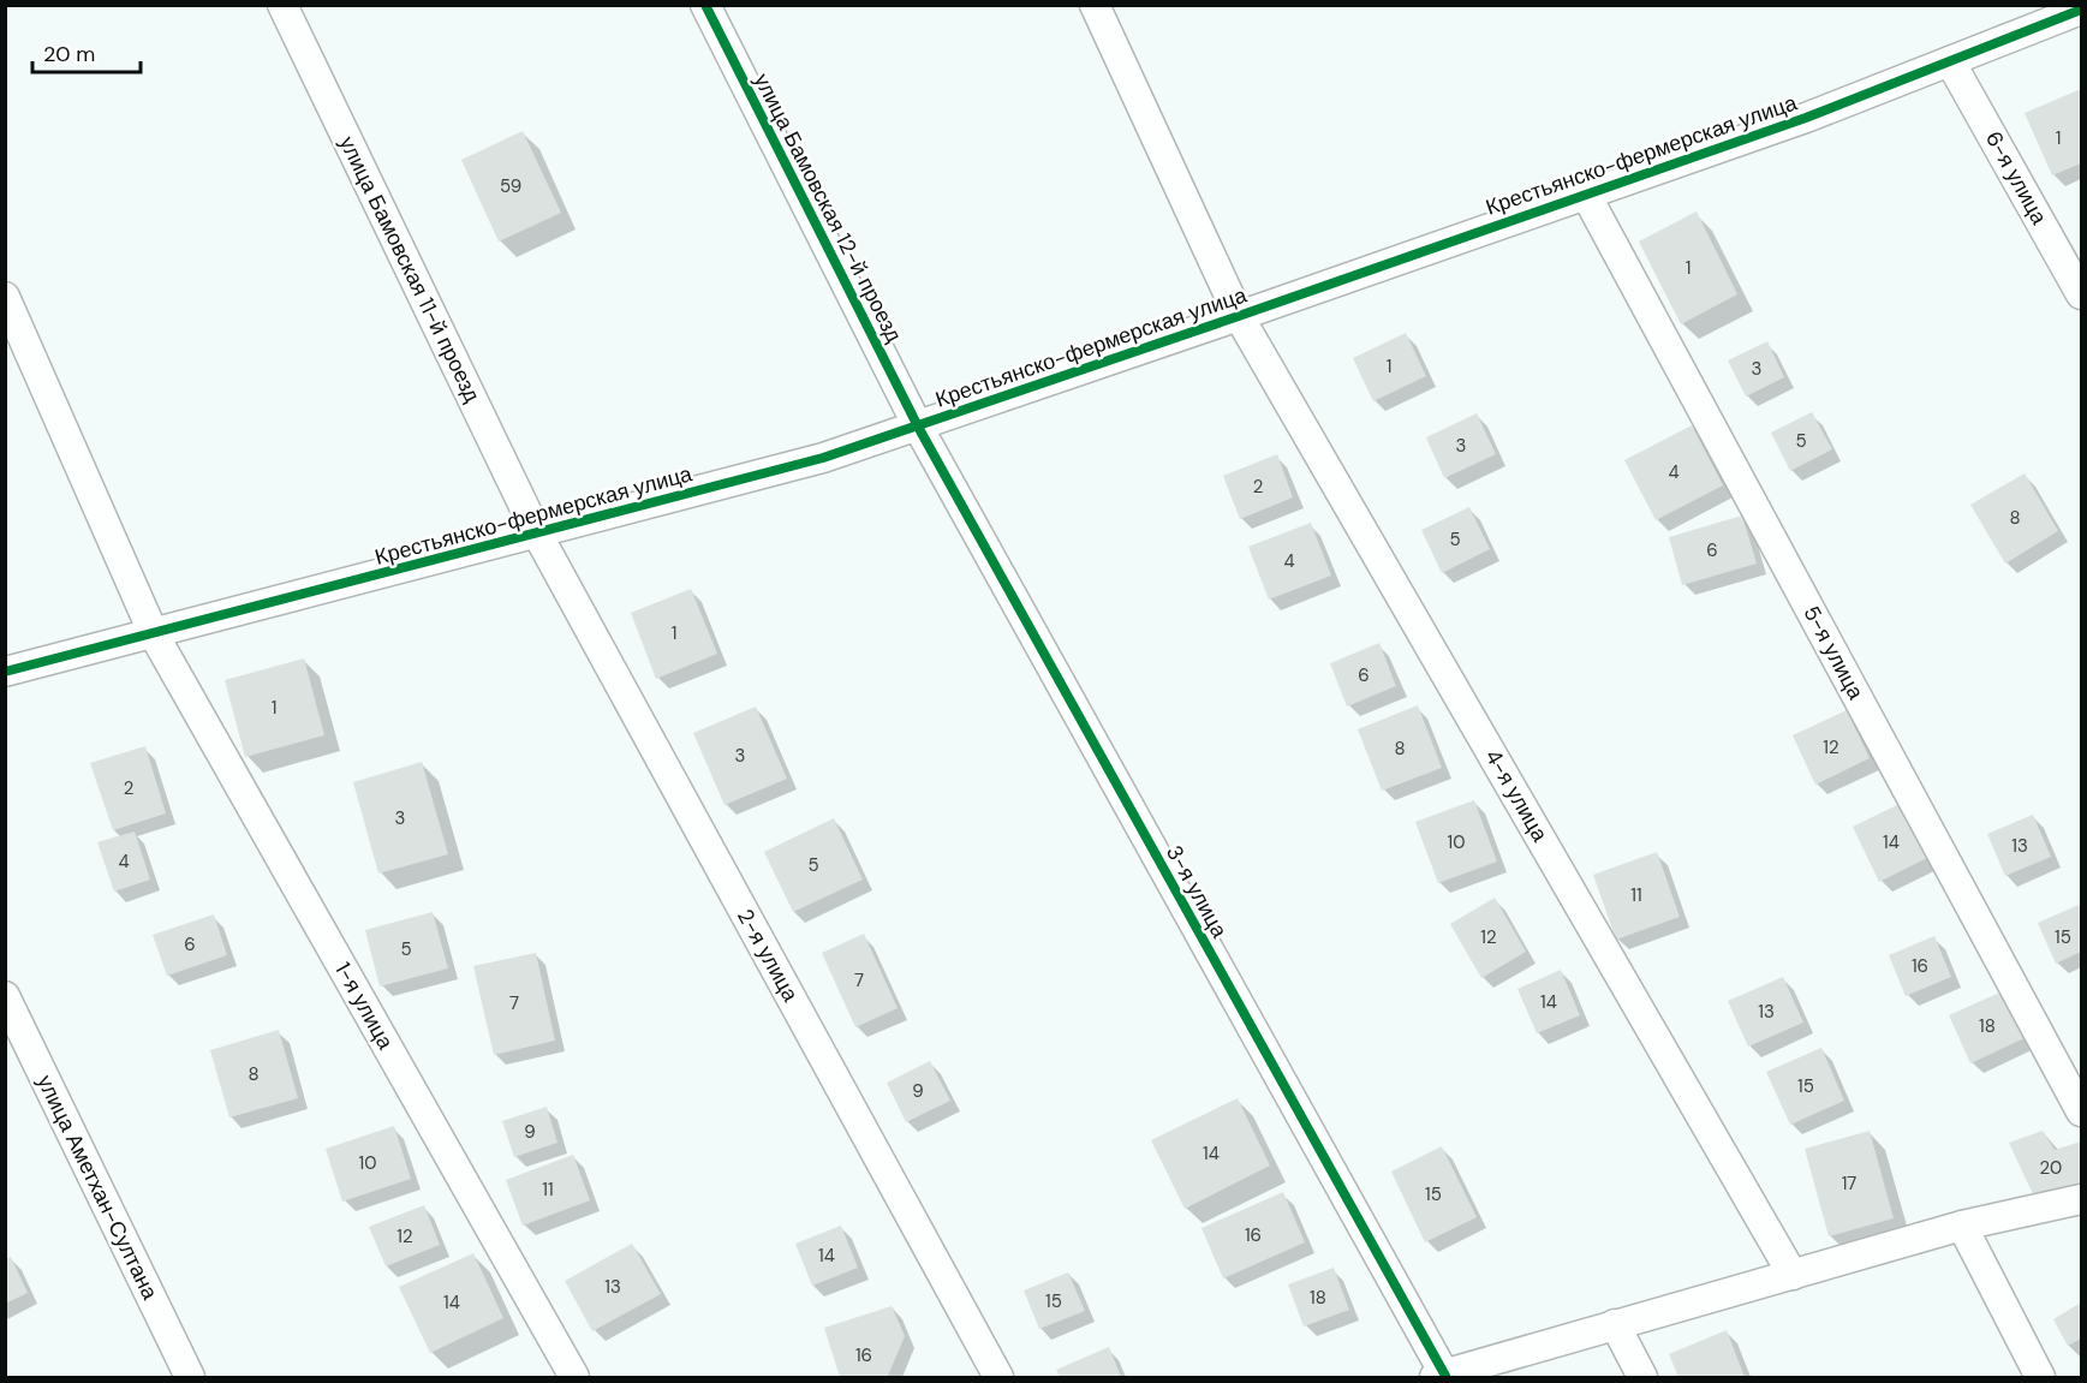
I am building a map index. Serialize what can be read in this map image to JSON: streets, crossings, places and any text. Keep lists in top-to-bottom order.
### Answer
{
  "streets": {
    "street": [
      "Крестьянско-фермерская улица",
      "6-я улица",
      "улица Бамовская 12-й проезд",
      "улица Бамовская 11-й проезд",
      "5-я улица",
      "4-я улица",
      "3-я улица",
      "2-я улица",
      "1-я улица",
      "улица Аметхан-Султана"
    ]
  },
  "crossings": [
    ["Крестьянско-фермерская улица", "6-я улица"],
    ["Крестьянско-фермерская улица", "улица Бамовская 12-й проезд"],
    ["Крестьянско-фермерская улица", "улица Бамовская 11-й проезд"],
    ["Крестьянско-фермерская улица", "5-я улица"],
    ["Крестьянско-фермерская улица", "4-я улица"],
    ["Крестьянско-фермерская улица", "3-я улица"],
    ["Крестьянско-фермерская улица", "2-я улица"],
    ["Крестьянско-фермерская улица", "1-я улица"],
    ["улица Бамовская 12-й проезд", "3-я улица"],
    ["улица Бамовская 11-й проезд", "2-я улица"]
  ],
  "house_numbers": [
    "1",
    "59",
    "1",
    "1",
    "3",
    "5",
    "3",
    "4",
    "2",
    "8",
    "5",
    "6",
    "4",
    "1",
    "6",
    "1",
    "12",
    "8",
    "3",
    "2",
    "3",
    "10",
    "14",
    "13",
    "4",
    "5",
    "11",
    "12",
    "15",
    "6",
    "5",
    "16",
    "7",
    "14",
    "7",
    "13",
    "18",
    "8",
    "15",
    "9",
    "9",
    "14",
    "10",
    "20",
    "17",
    "11",
    "15",
    "16",
    "12",
    "14",
    "13",
    "18",
    "15",
    "14",
    "16"
  ],
  "scale_bar": "20 m"
}
